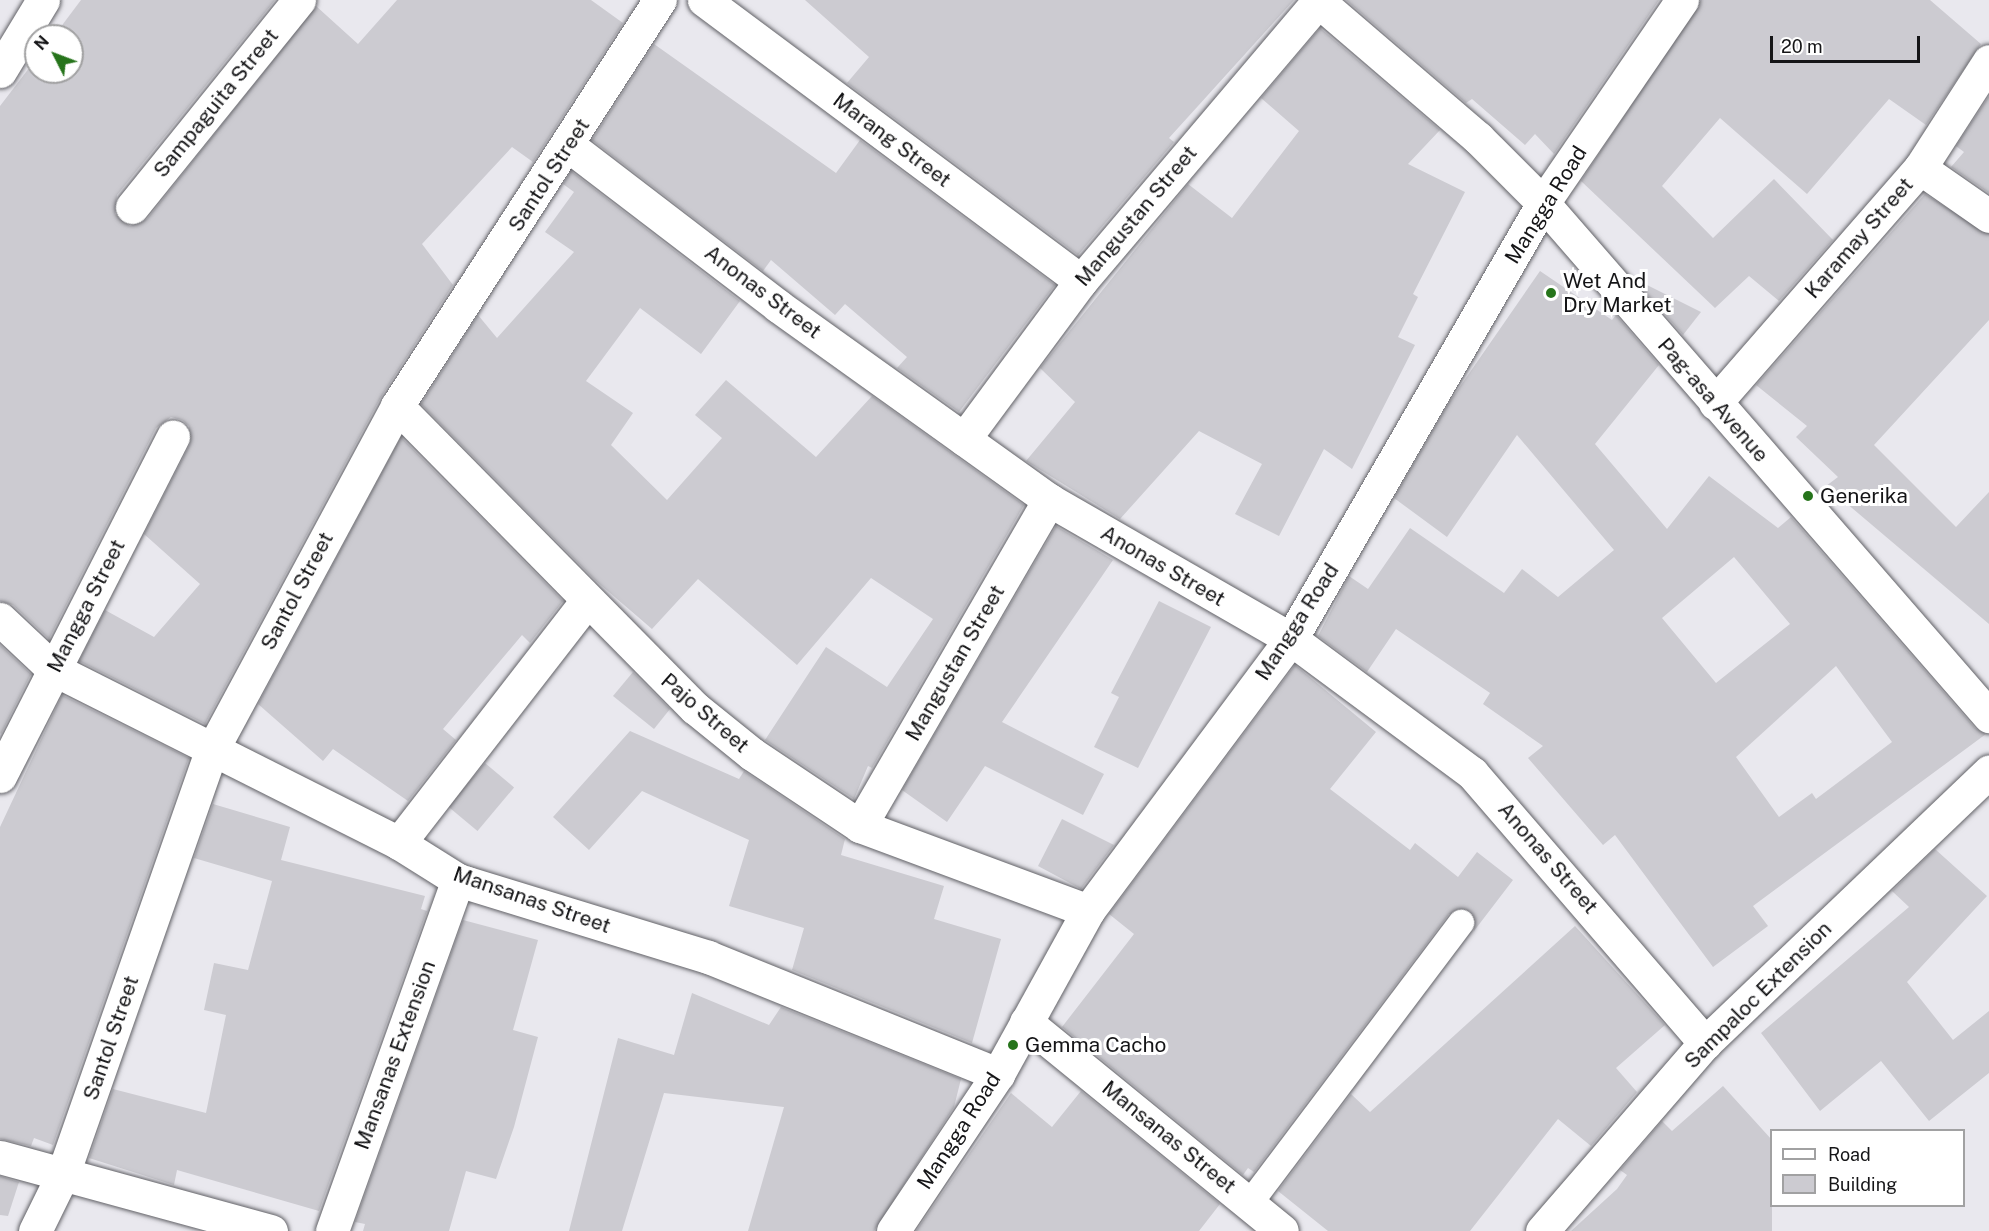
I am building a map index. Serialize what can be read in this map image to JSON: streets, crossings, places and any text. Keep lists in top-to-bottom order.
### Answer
{
  "streets": {
    "street": [
      "Sampaguita Street",
      "Marang Street",
      "Santol Street",
      "Mangga Road",
      "Mangustan Street",
      "Karamay Street",
      "Anonas Street",
      "Pag-asa Avenue",
      "Mangga Street",
      "Pajo Street",
      "Mansanas Street",
      "Sampaloc Extension",
      "Mansanas Extension"
    ]
  },
  "crossings": [
    ["Marang Street", "Mangustan Street"],
    ["Santol Street", "Anonas Street"],
    ["Santol Street", "Pajo Street"],
    ["Santol Street", "Mansanas Street"],
    ["Mangga Road", "Anonas Street"],
    ["Mangga Road", "Pag-asa Avenue"],
    ["Mangga Road", "Pajo Street"],
    ["Mangga Road", "Mansanas Street"],
    ["Mangustan Street", "Anonas Street"],
    ["Mangustan Street", "Pag-asa Avenue"],
    ["Mangustan Street", "Pajo Street"],
    ["Karamay Street", "Pag-asa Avenue"],
    ["Anonas Street", "Sampaloc Extension"],
    ["Mangga Street", "Mansanas Street"],
    ["Mansanas Street", "Mansanas Extension"]
  ],
  "places": ["Wet And Dry Market", "Generika", "Gemma Cacho"],
  "legend": ["Road", "Building"],
  "scale_bar": "20 m",
  "north": "top left"
}
